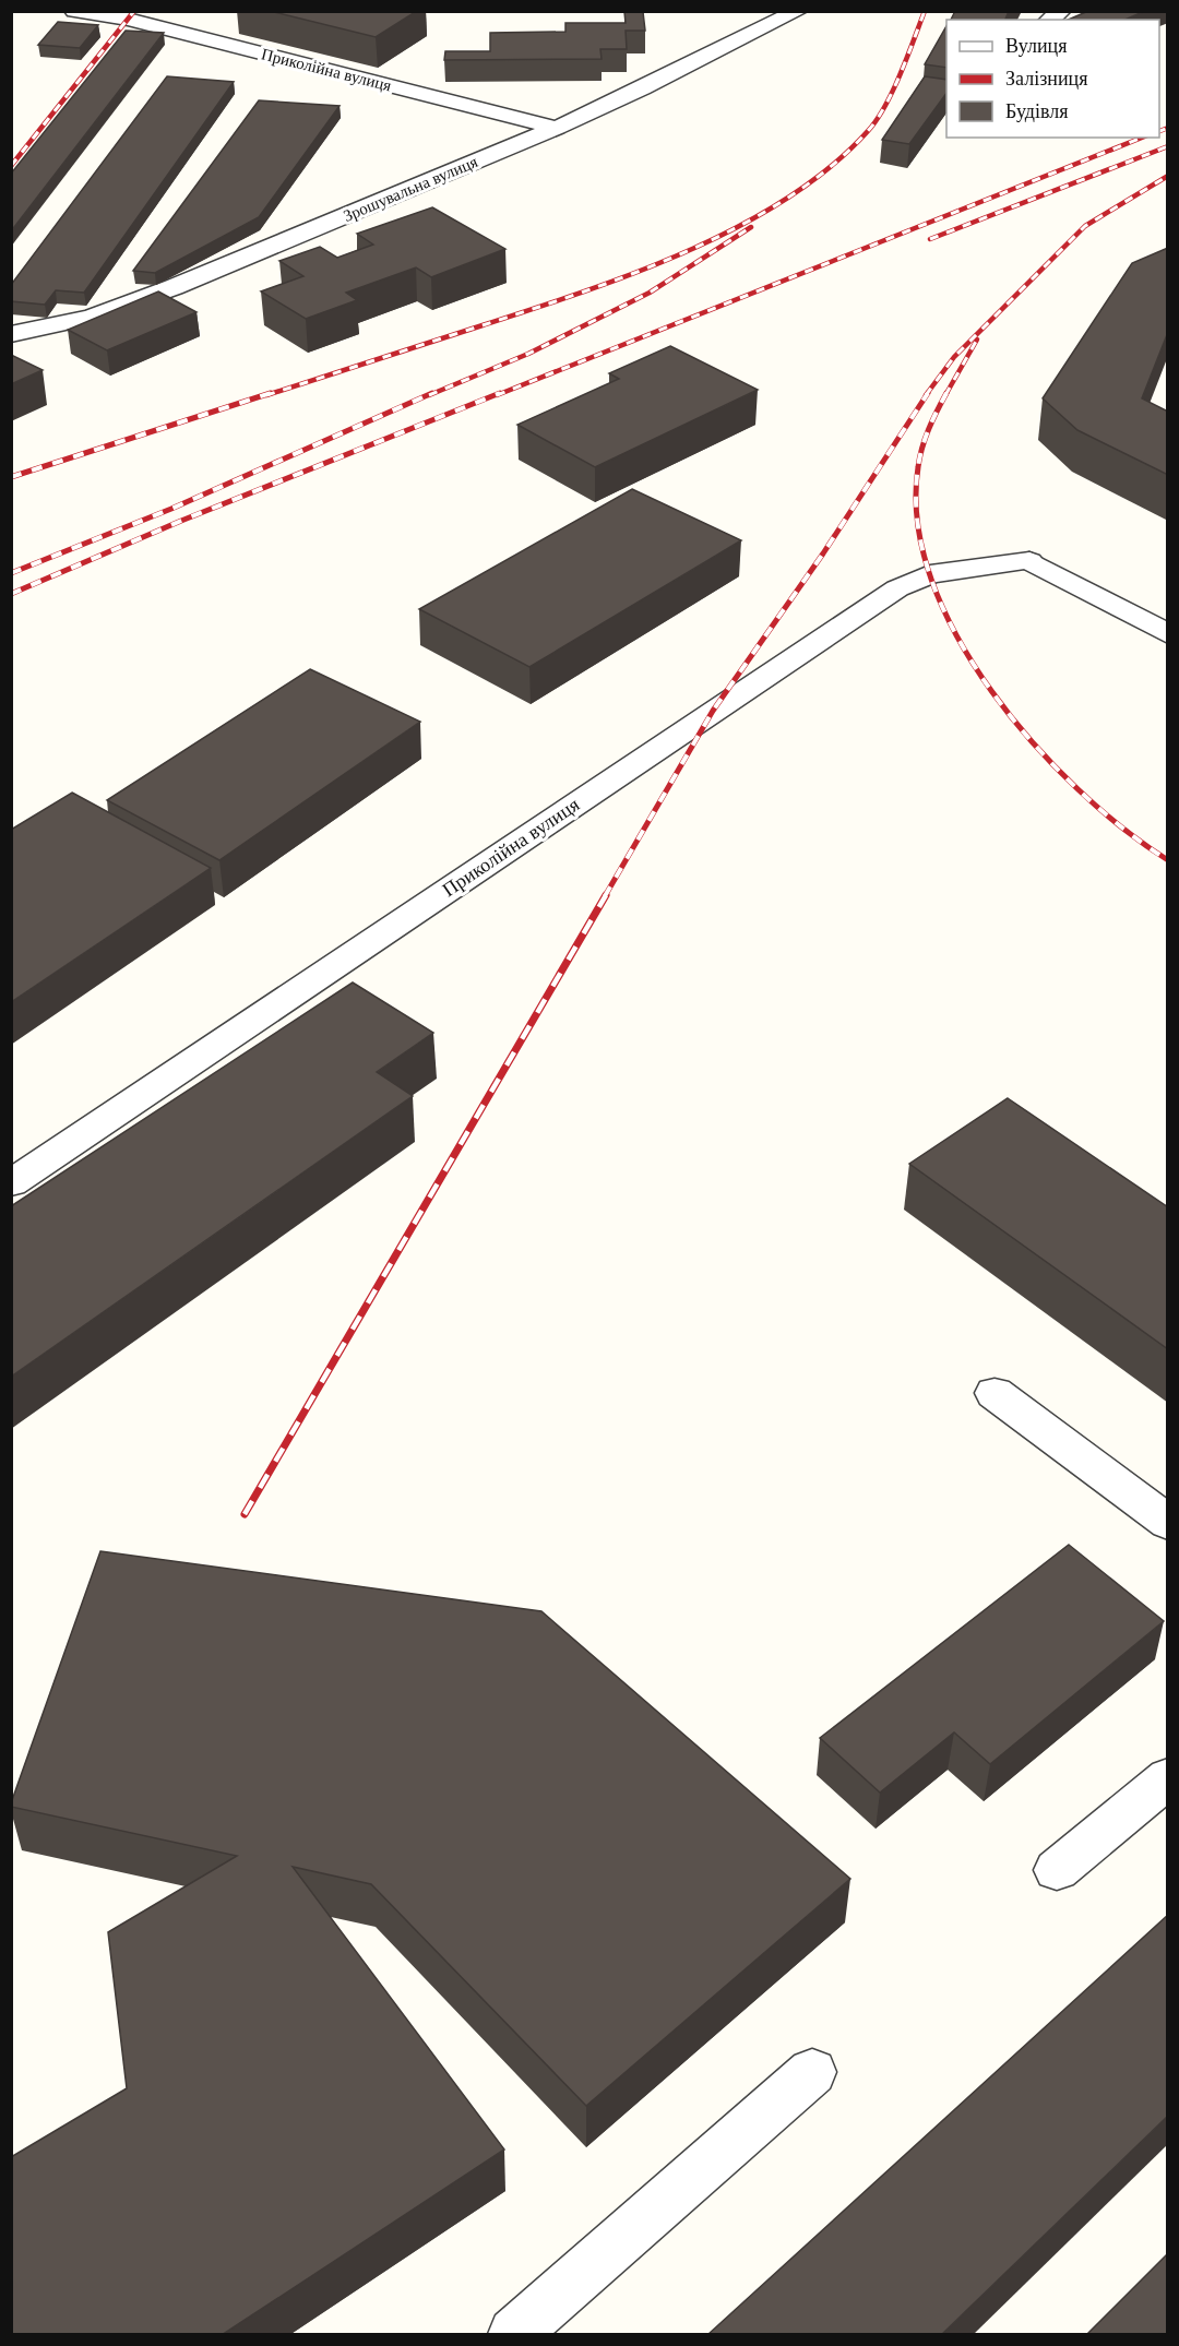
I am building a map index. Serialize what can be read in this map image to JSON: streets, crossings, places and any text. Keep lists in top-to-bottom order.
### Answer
{
  "streets": {
    "street": ["Приколійна вулиця", "Зрошувальна вулиця"]
  },
  "crossings": [
    ["Приколійна вулиця", "Зрошувальна вулиця"]
  ],
  "legend": ["Вулиця", "Залізниця", "Будівля"]
}
